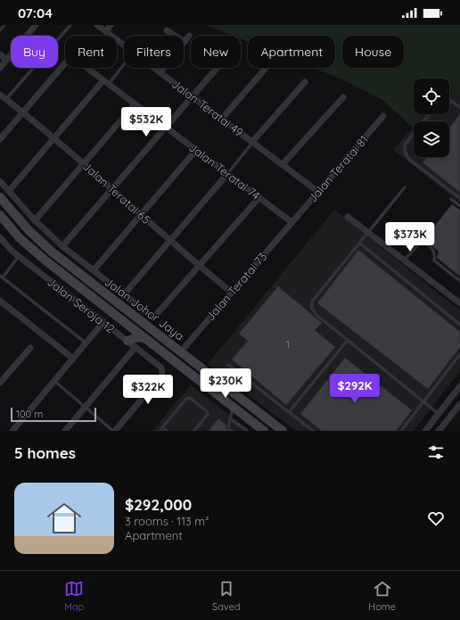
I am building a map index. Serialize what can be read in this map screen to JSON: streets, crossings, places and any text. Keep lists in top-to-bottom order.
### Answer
{
  "streets": {
    "main road": ["Jalan Johor Jaya"],
    "street": [
      "Jalan Teratai 49",
      "Jalan Teratai 81",
      "Jalan Teratai 74",
      "Jalan Teratai 65",
      "Jalan Teratai 73",
      "Jalan Seroja 12"
    ]
  },
  "crossings": [
    ["Jalan Teratai 49", "Jalan Teratai 81"],
    ["Jalan Teratai 81", "Jalan Teratai 74"],
    ["Jalan Teratai 81", "Jalan Teratai 73"],
    ["Jalan Teratai 74", "Jalan Teratai 65"],
    ["Jalan Teratai 74", "Jalan Teratai 73"],
    ["Jalan Teratai 65", "Jalan Teratai 73"],
    ["Jalan Teratai 73", "Jalan Johor Jaya"]
  ],
  "house_numbers": ["1"],
  "scale_bar": "100 m",
  "page": {
    "status": "07:04",
    "chip": [
      "Buy",
      "Rent",
      "Filters",
      "New",
      "Apartment",
      "House"
    ],
    "price": [
      "$532K",
      "$373K",
      "$230K",
      "$292K",
      "$322K"
    ],
    "scale": "100 m",
    "heading": "5 homes",
    "list": [
      {
        "name": "$292,000",
        "note": "3 rooms · 113 m² · Apartment"
      }
    ],
    "tabs": ["Map", "Saved", "Home"]
  }
}
